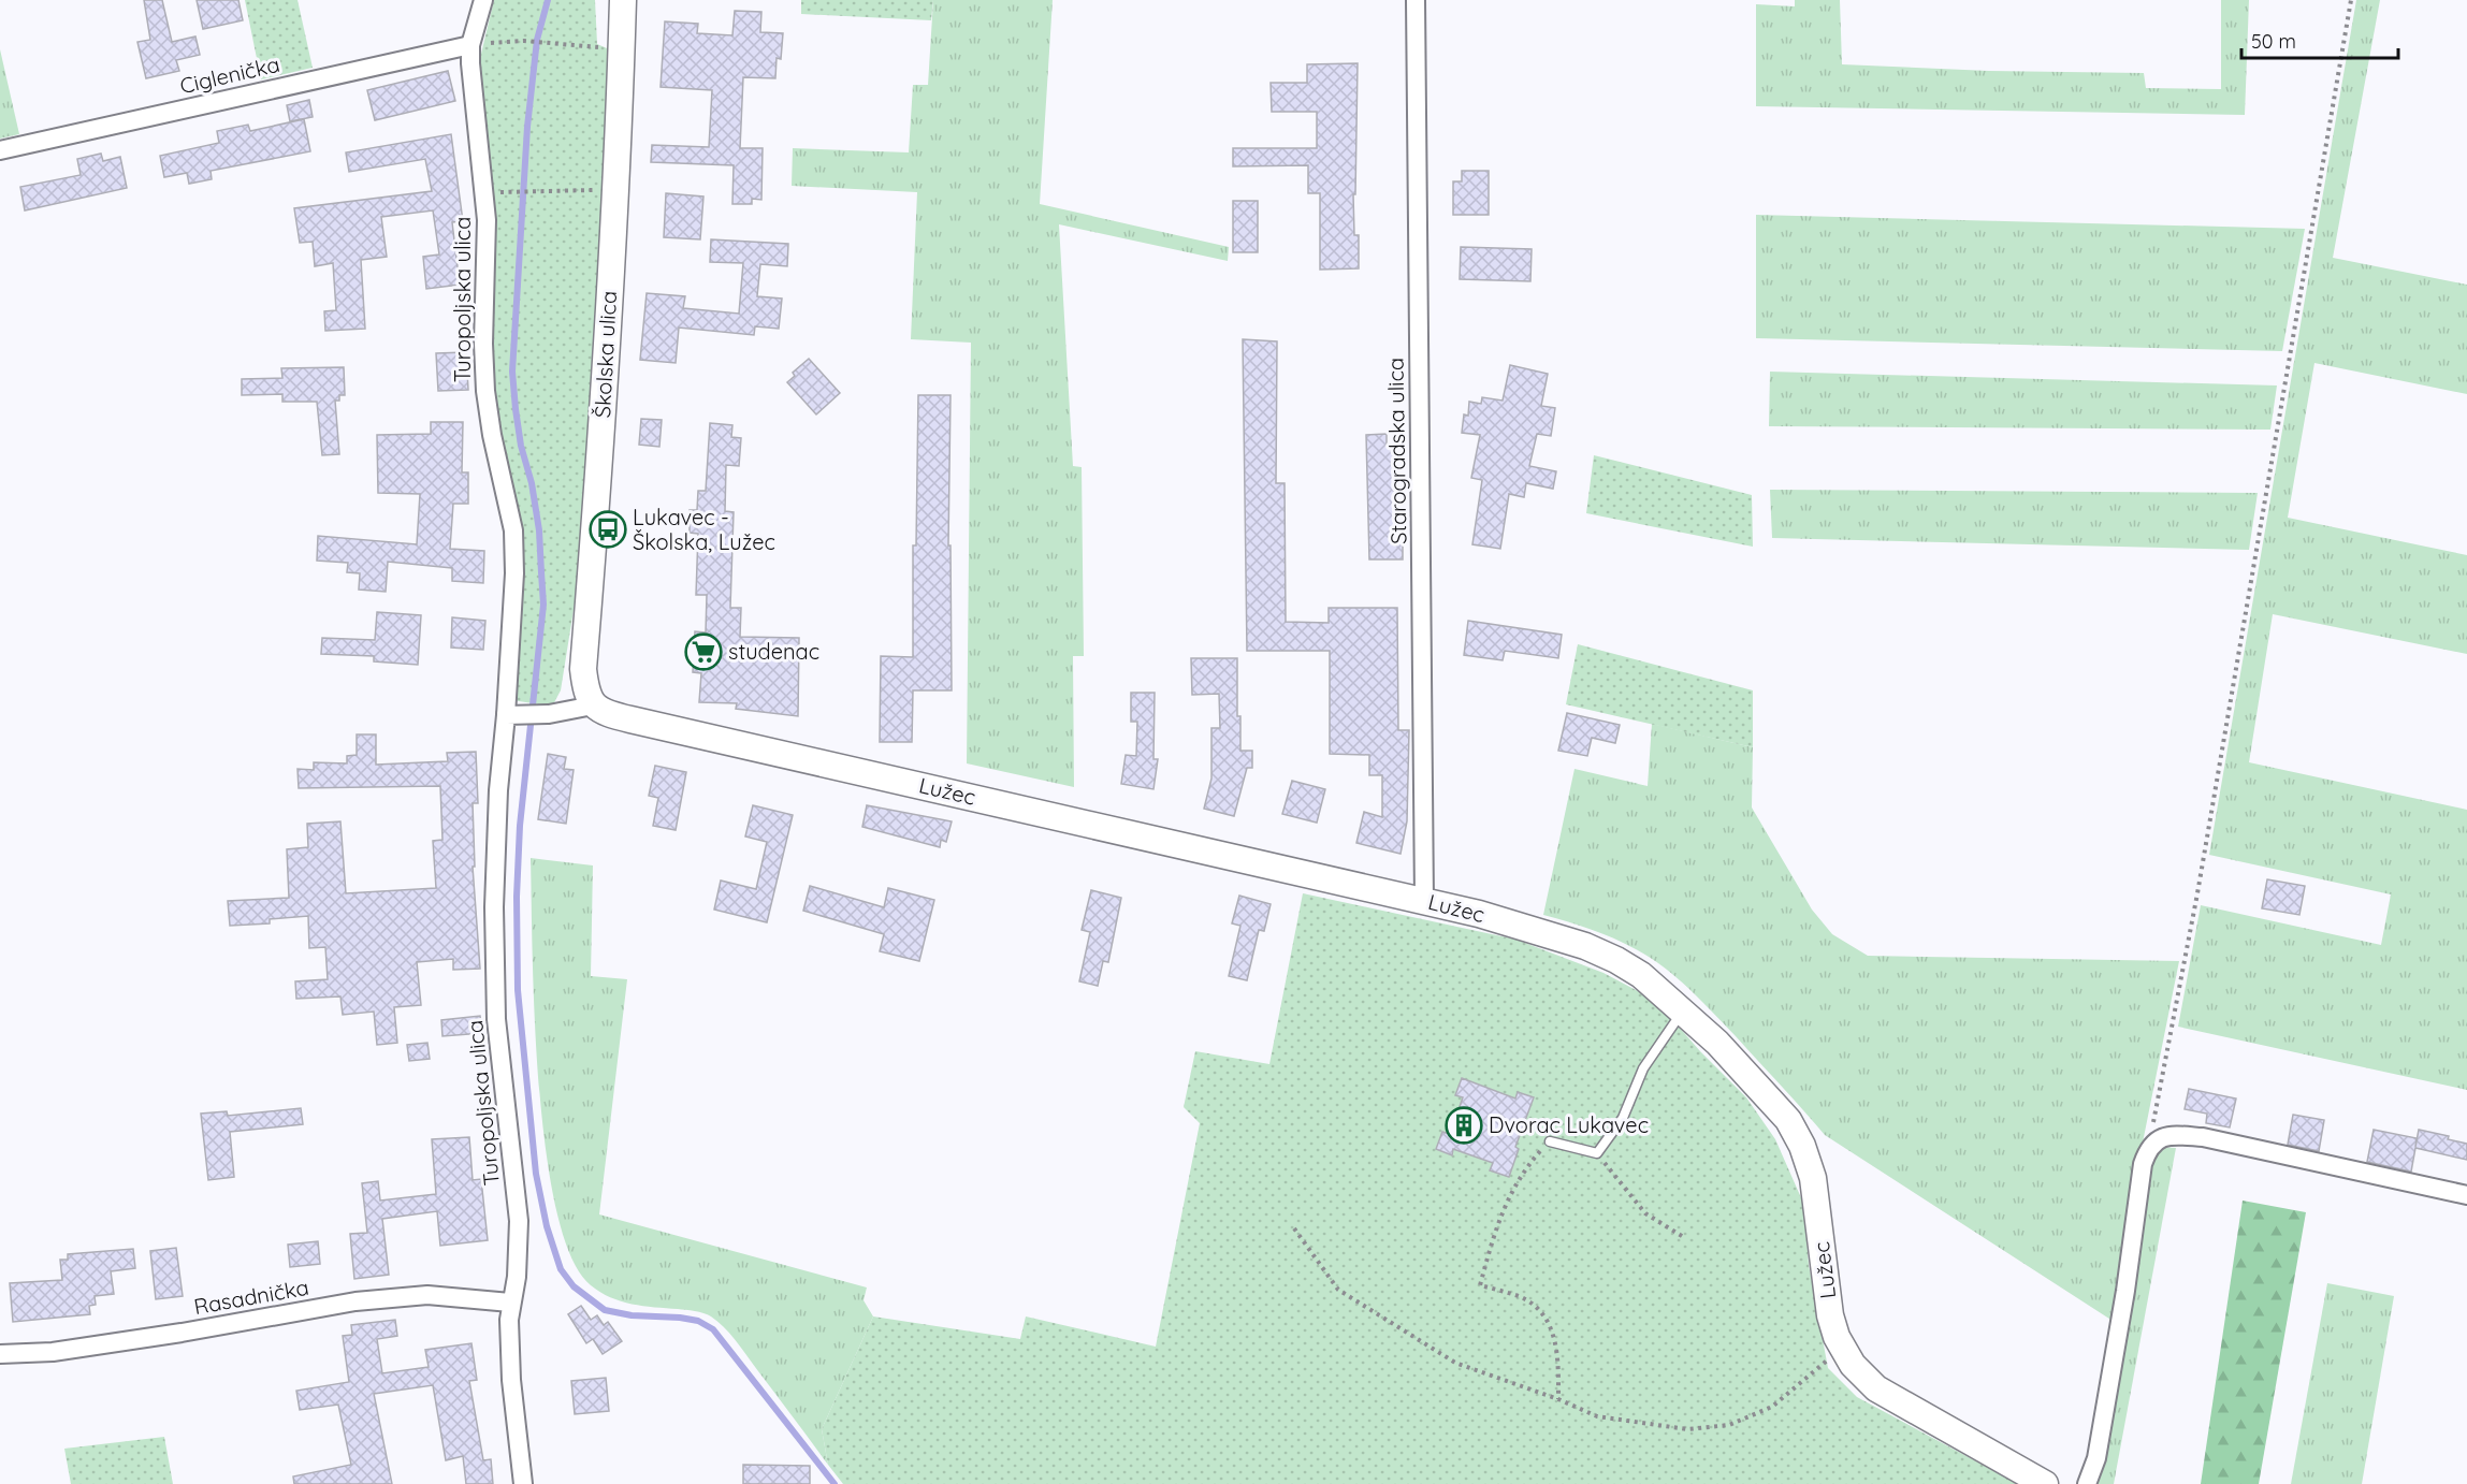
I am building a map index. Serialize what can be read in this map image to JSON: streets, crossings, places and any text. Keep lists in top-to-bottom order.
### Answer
{
  "streets": {
    "street": [
      "Ciglenička",
      "Turopoljska ulica",
      "Školska ulica",
      "Starogradska ulica",
      "Lužec",
      "Rasadnička"
    ]
  },
  "crossings": [
    ["Ciglenička", "Turopoljska ulica"],
    ["Turopoljska ulica", "Rasadnička"],
    ["Školska ulica", "Lužec"],
    ["Starogradska ulica", "Lužec"]
  ],
  "places": {
    "bus stop": ["Lukavec - Školska, Lužec"],
    "supermarket": ["studenac"],
    "building": ["Dvorac Lukavec"]
  },
  "scale_bar": "50 m"
}
